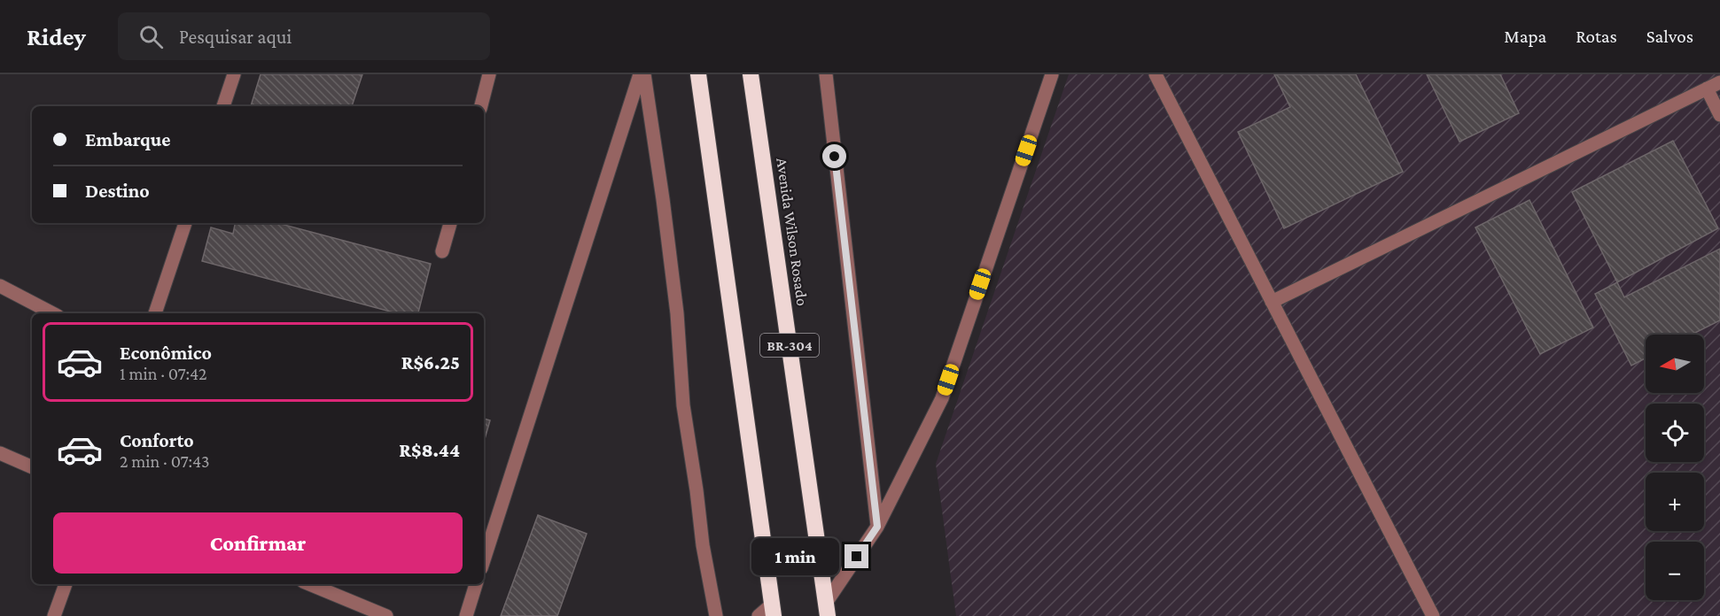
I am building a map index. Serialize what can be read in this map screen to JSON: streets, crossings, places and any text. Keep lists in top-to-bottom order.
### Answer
{
  "streets": {
    "highway": ["Avenida Wilson Rosado", "BR-304"]
  },
  "north": "left",
  "page": {
    "header": "Ridey",
    "search": "Pesquisar aqui",
    "nav": ["Mapa", "Rotas", "Salvos"],
    "banner": ["Embarque", "Destino"],
    "list": [
      {
        "name": "Econômico",
        "note": "1 min · 07:42",
        "value": "R$6.25"
      },
      {
        "name": "Conforto",
        "note": "2 min · 07:43",
        "value": "R$8.44"
      }
    ],
    "map_buttons": ["+", "−"],
    "buttons": "Confirmar",
    "bubble": "1 min"
  }
}
